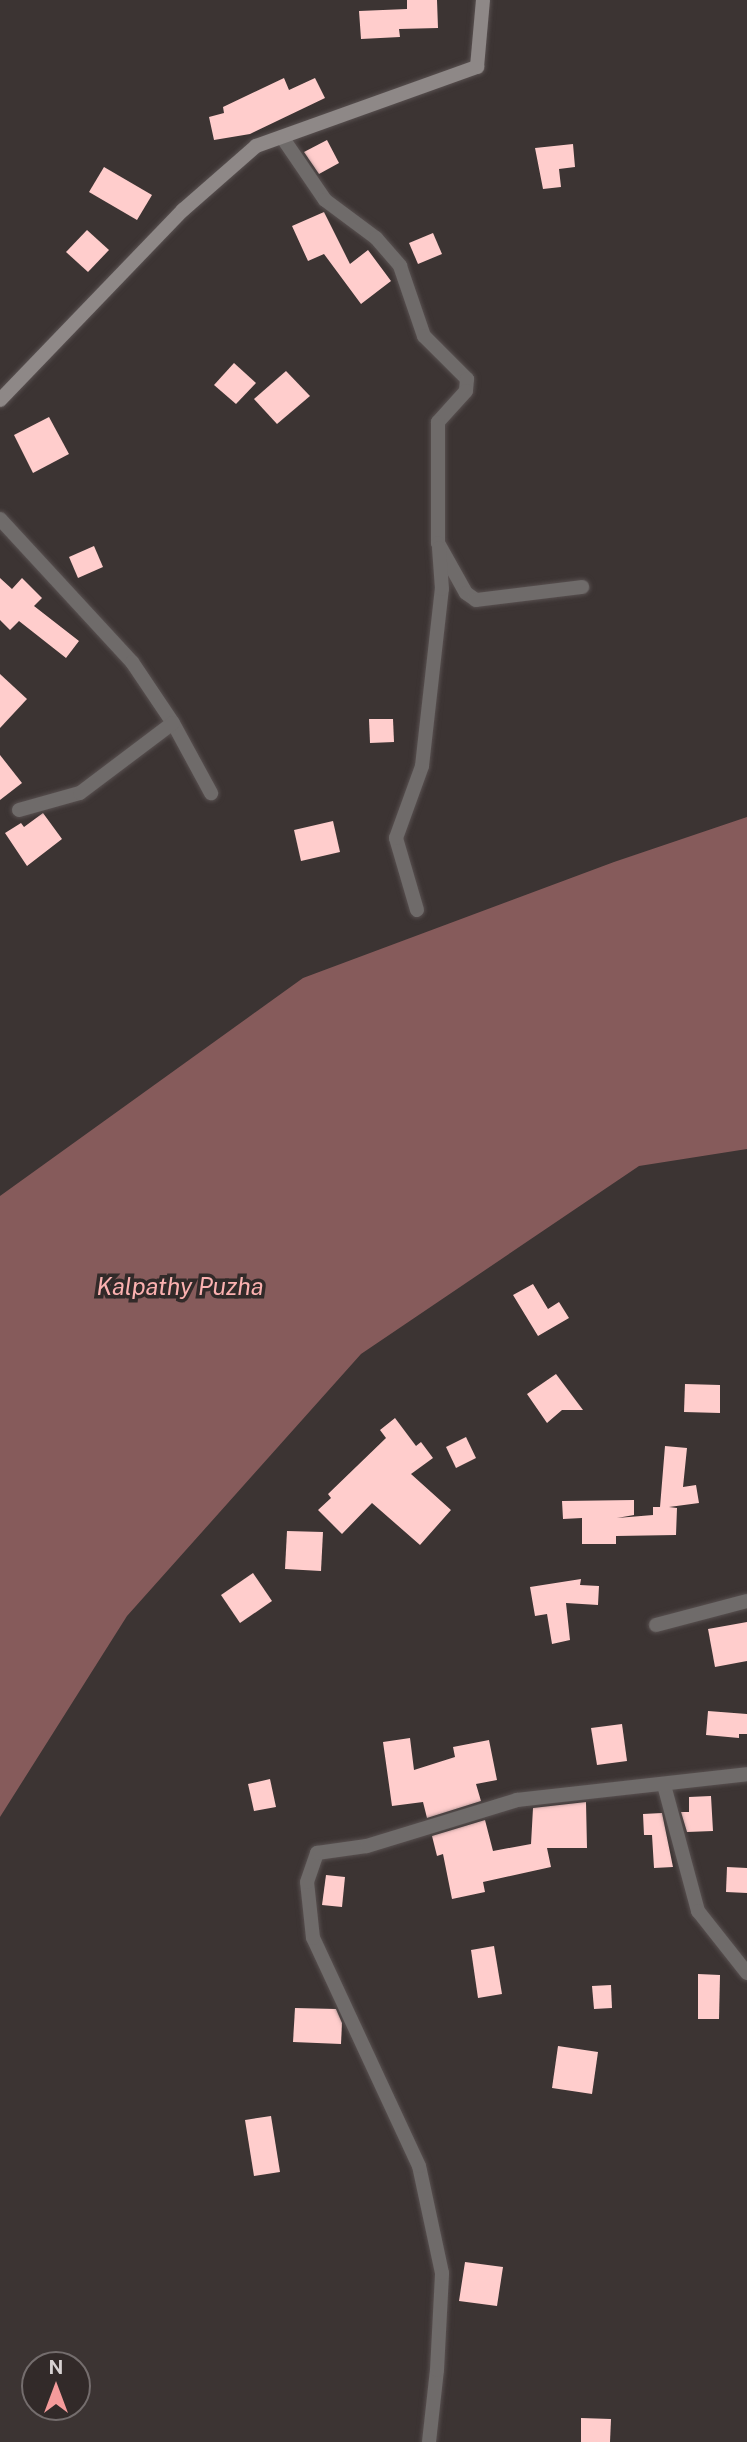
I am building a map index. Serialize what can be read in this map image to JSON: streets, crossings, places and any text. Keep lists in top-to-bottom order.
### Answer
{
  "water": ["Kalpathy Puzha"],
  "north": "top"
}
